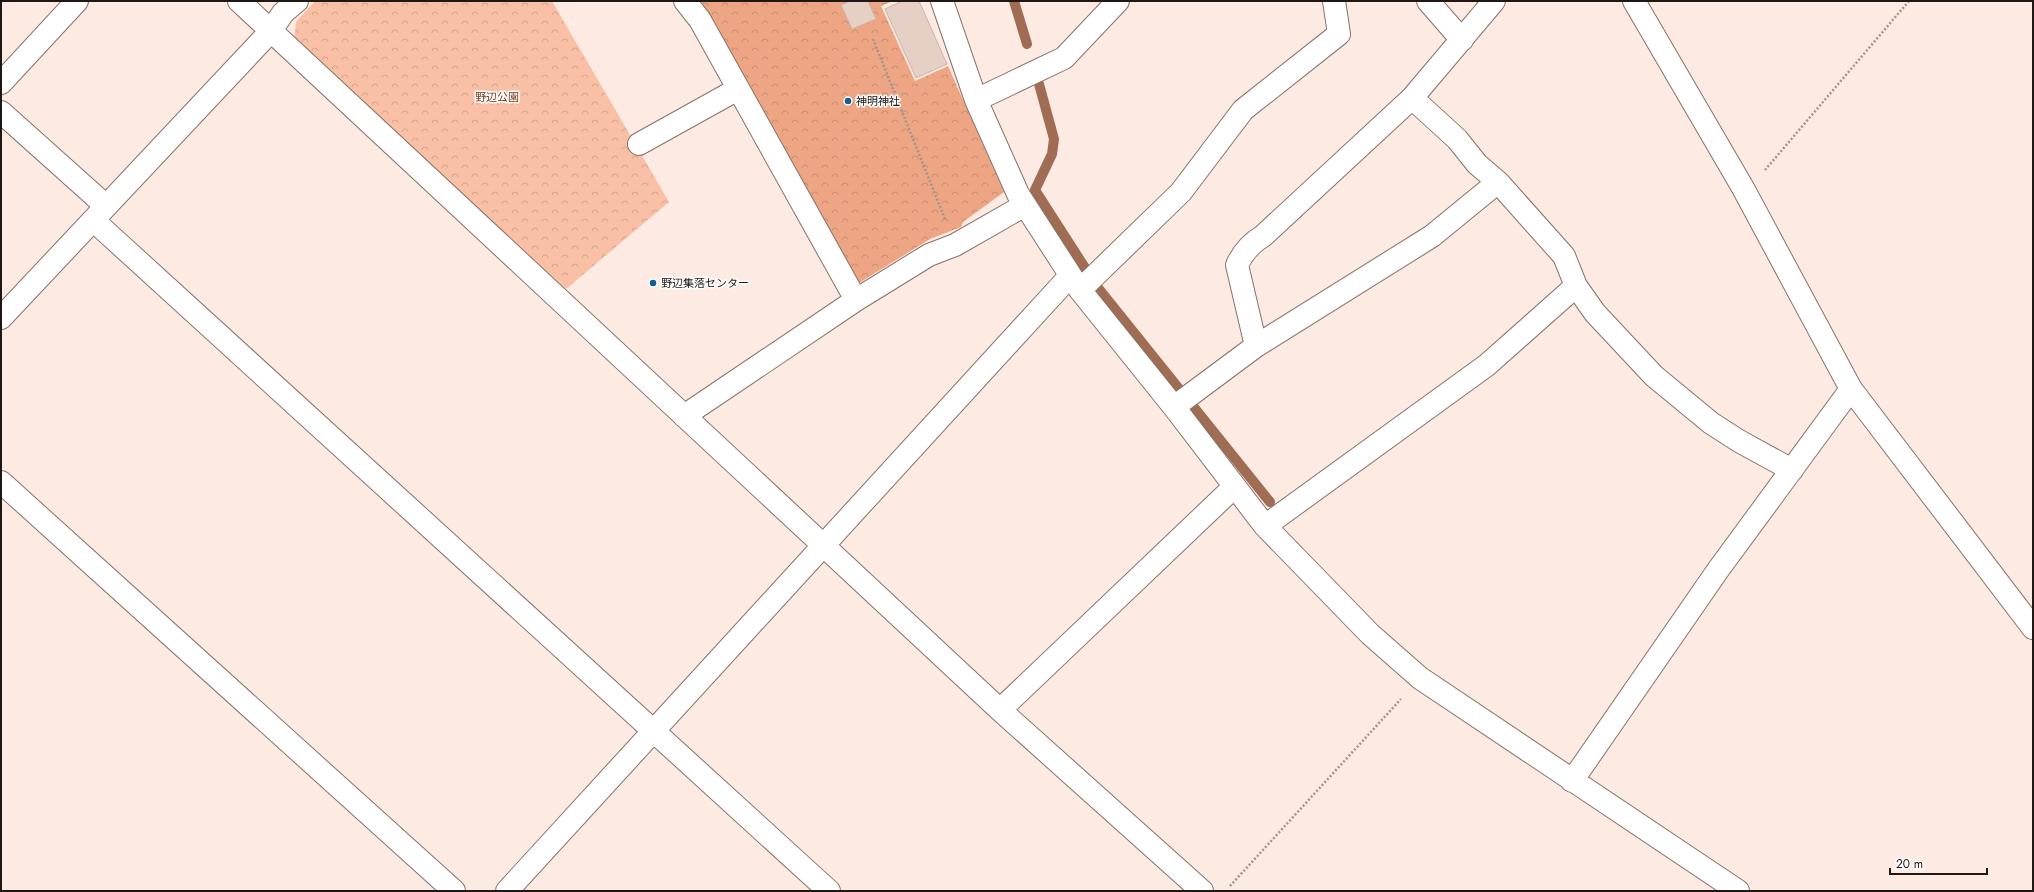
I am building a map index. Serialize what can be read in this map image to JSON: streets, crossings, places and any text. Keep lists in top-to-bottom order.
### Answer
{
  "parks": ["野辺公園"],
  "places": ["神明神社", "野辺集落センター"],
  "scale_bar": "20 m"
}
